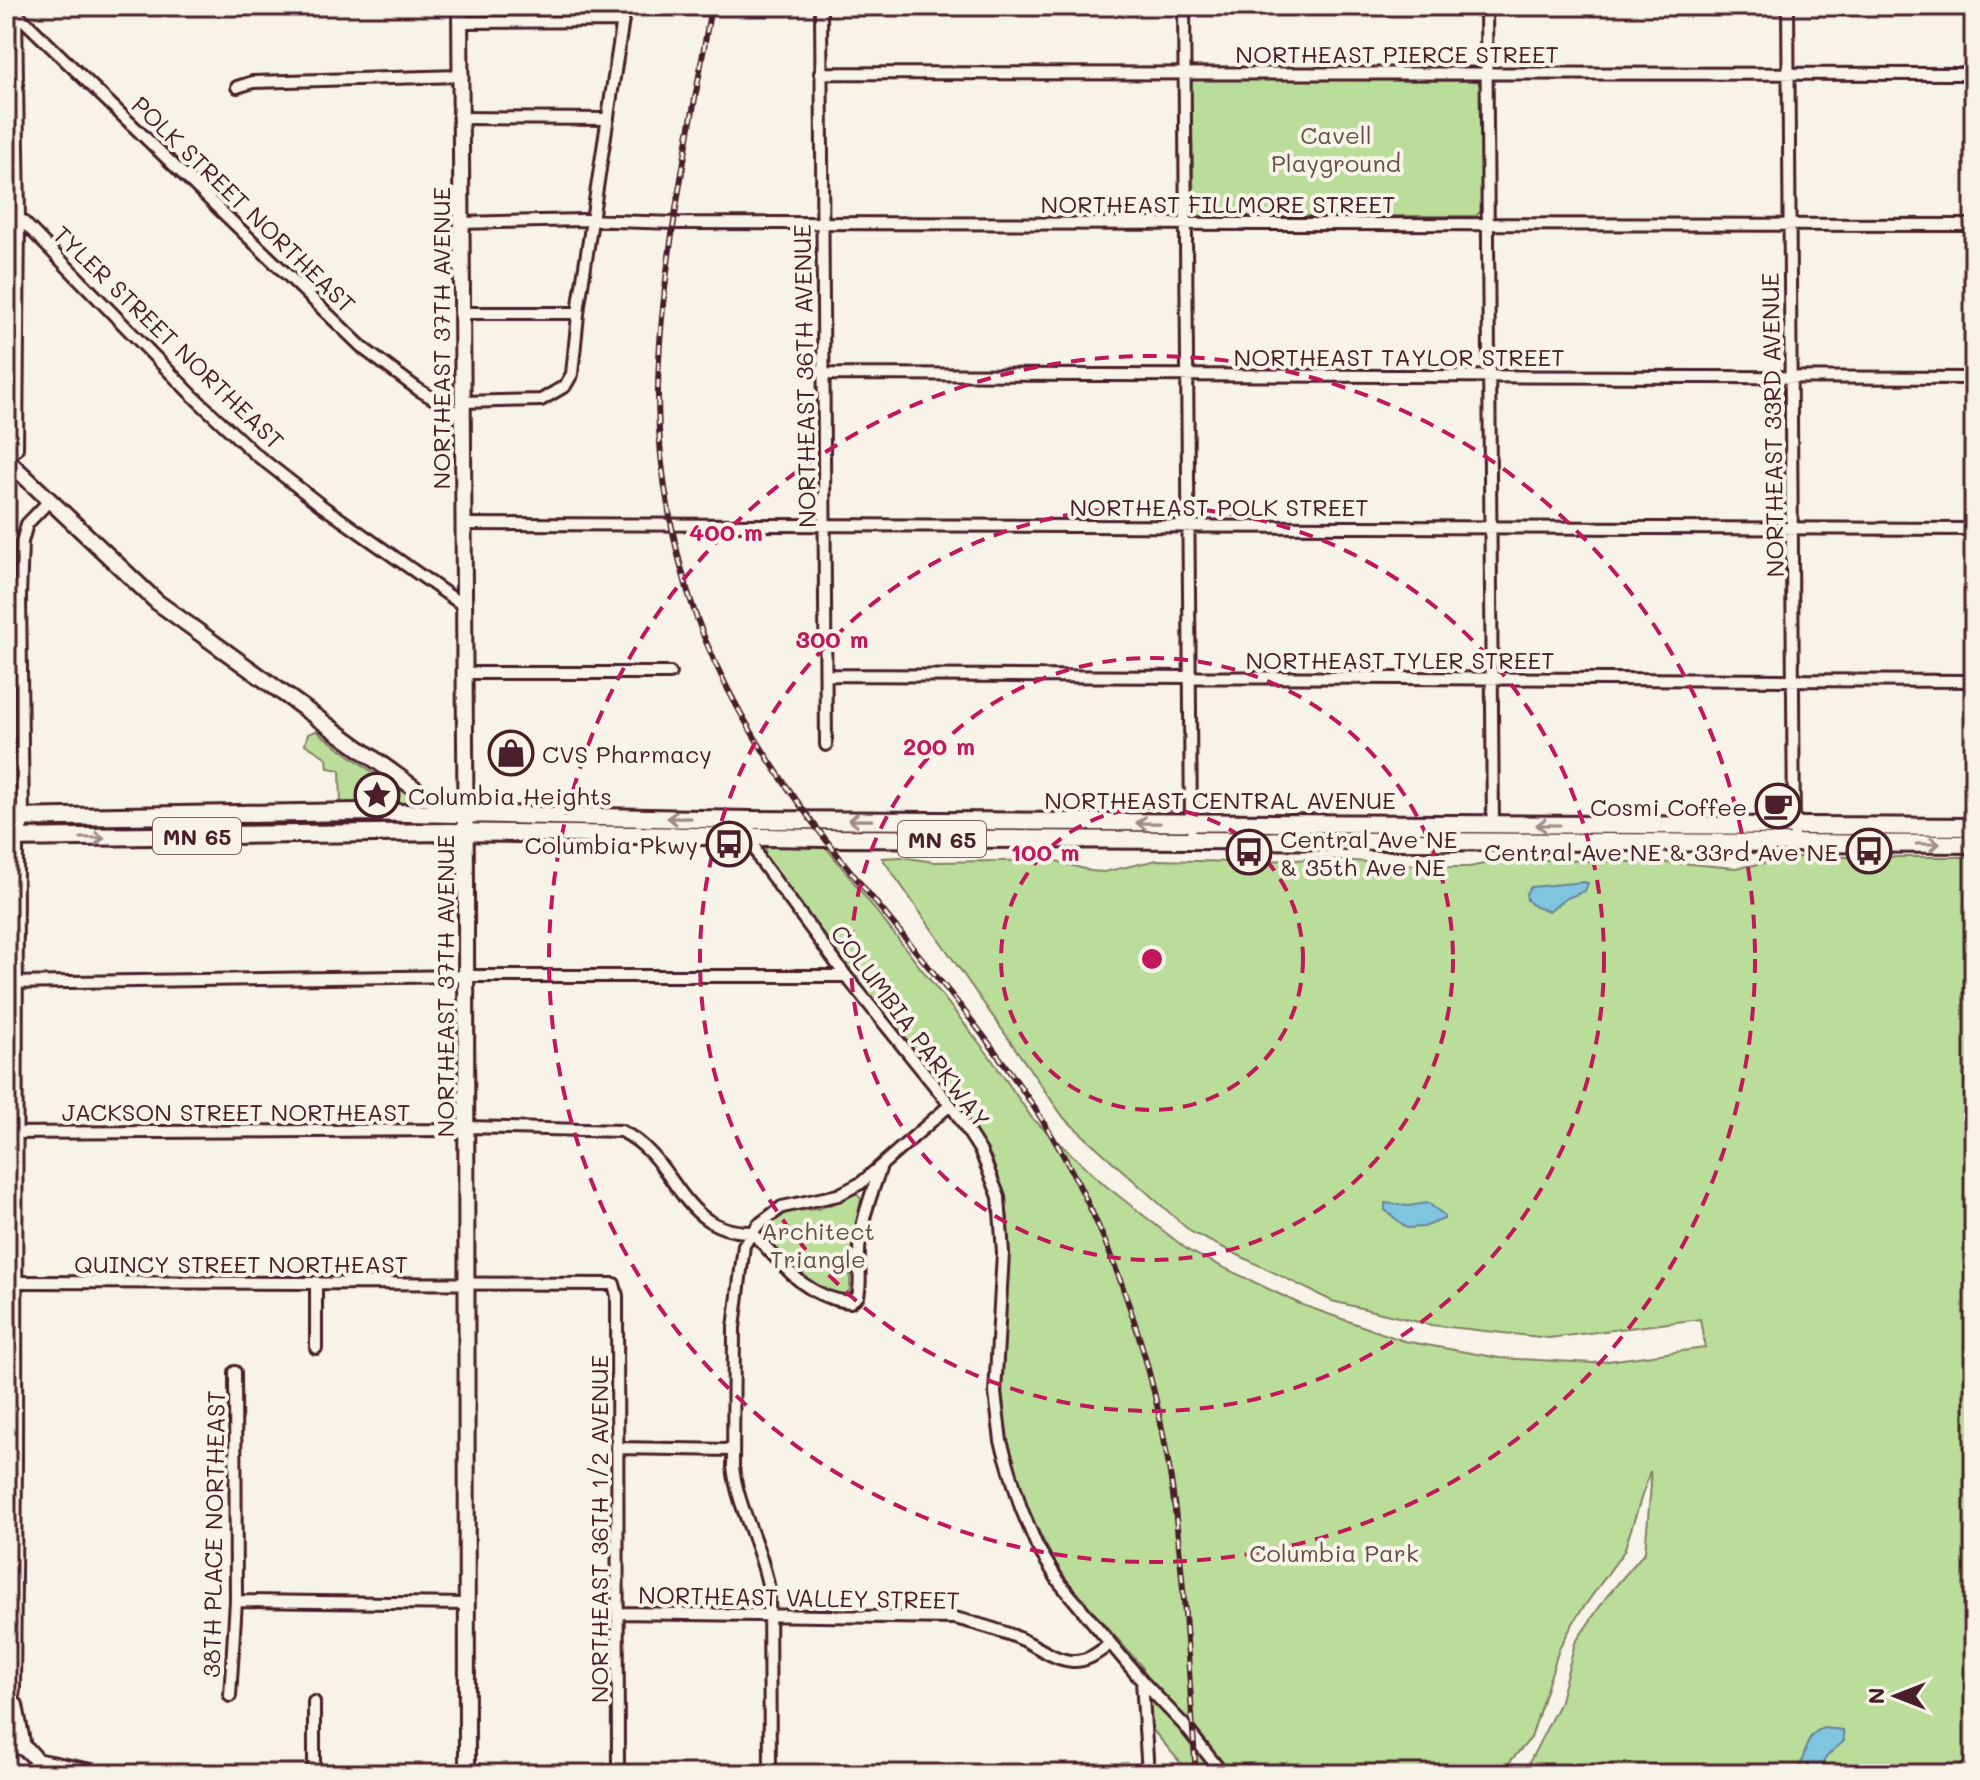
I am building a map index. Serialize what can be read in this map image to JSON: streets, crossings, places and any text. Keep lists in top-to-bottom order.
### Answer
{
  "streets": {
    "main road": ["NORTHEAST CENTRAL AVENUE", "MN 65"],
    "street": [
      "NORTHEAST PIERCE STREET",
      "NORTHEAST FILLMORE STREET",
      "POLK STREET NORTHEAST",
      "TYLER STREET NORTHEAST",
      "NORTHEAST 37TH AVENUE",
      "NORTHEAST TAYLOR STREET",
      "NORTHEAST 36TH AVENUE",
      "NORTHEAST 33RD AVENUE",
      "NORTHEAST POLK STREET",
      "NORTHEAST TYLER STREET",
      "COLUMBIA PARKWAY",
      "JACKSON STREET NORTHEAST",
      "QUINCY STREET NORTHEAST",
      "NORTHEAST 36TH 1/2 AVENUE",
      "38TH PLACE NORTHEAST",
      "NORTHEAST VALLEY STREET"
    ]
  },
  "crossings": [
    ["NORTHEAST PIERCE STREET", "NORTHEAST 36TH AVENUE"],
    ["NORTHEAST PIERCE STREET", "NORTHEAST 33RD AVENUE"],
    ["NORTHEAST FILLMORE STREET", "NORTHEAST 37TH AVENUE"],
    ["NORTHEAST FILLMORE STREET", "NORTHEAST 36TH AVENUE"],
    ["NORTHEAST FILLMORE STREET", "NORTHEAST 33RD AVENUE"],
    ["POLK STREET NORTHEAST", "NORTHEAST 37TH AVENUE"],
    ["TYLER STREET NORTHEAST", "NORTHEAST 37TH AVENUE"],
    ["NORTHEAST 37TH AVENUE", "NORTHEAST POLK STREET"],
    ["NORTHEAST 37TH AVENUE", "NORTHEAST CENTRAL AVENUE"],
    ["NORTHEAST 37TH AVENUE", "MN 65"],
    ["NORTHEAST 37TH AVENUE", "JACKSON STREET NORTHEAST"],
    ["NORTHEAST 37TH AVENUE", "QUINCY STREET NORTHEAST"],
    ["NORTHEAST TAYLOR STREET", "NORTHEAST 36TH AVENUE"],
    ["NORTHEAST TAYLOR STREET", "NORTHEAST 33RD AVENUE"],
    ["NORTHEAST 36TH AVENUE", "NORTHEAST POLK STREET"],
    ["NORTHEAST 36TH AVENUE", "NORTHEAST TYLER STREET"],
    ["NORTHEAST 33RD AVENUE", "NORTHEAST POLK STREET"],
    ["NORTHEAST 33RD AVENUE", "NORTHEAST TYLER STREET"],
    ["NORTHEAST 33RD AVENUE", "NORTHEAST CENTRAL AVENUE"],
    ["NORTHEAST CENTRAL AVENUE", "MN 65"],
    ["NORTHEAST CENTRAL AVENUE", "COLUMBIA PARKWAY"],
    ["COLUMBIA PARKWAY", "NORTHEAST VALLEY STREET"],
    ["QUINCY STREET NORTHEAST", "NORTHEAST 36TH 1/2 AVENUE"],
    ["NORTHEAST 36TH 1/2 AVENUE", "NORTHEAST VALLEY STREET"]
  ],
  "parks": ["Cavell Playground", "Architect Triangle", "Columbia Park"],
  "places": {
    "shop": ["CVS Pharmacy"],
    "place": ["Columbia Heights"],
    "cafe": ["Cosmi Coffee"],
    "bus stop": ["Columbia Pkwy", "Central Ave NE & 33rd Ave NE", "Central Ave NE & 35th Ave NE"]
  },
  "north": "left",
  "rings": [
    "400 m",
    "300 m",
    "200 m",
    "100 m"
  ]
}
